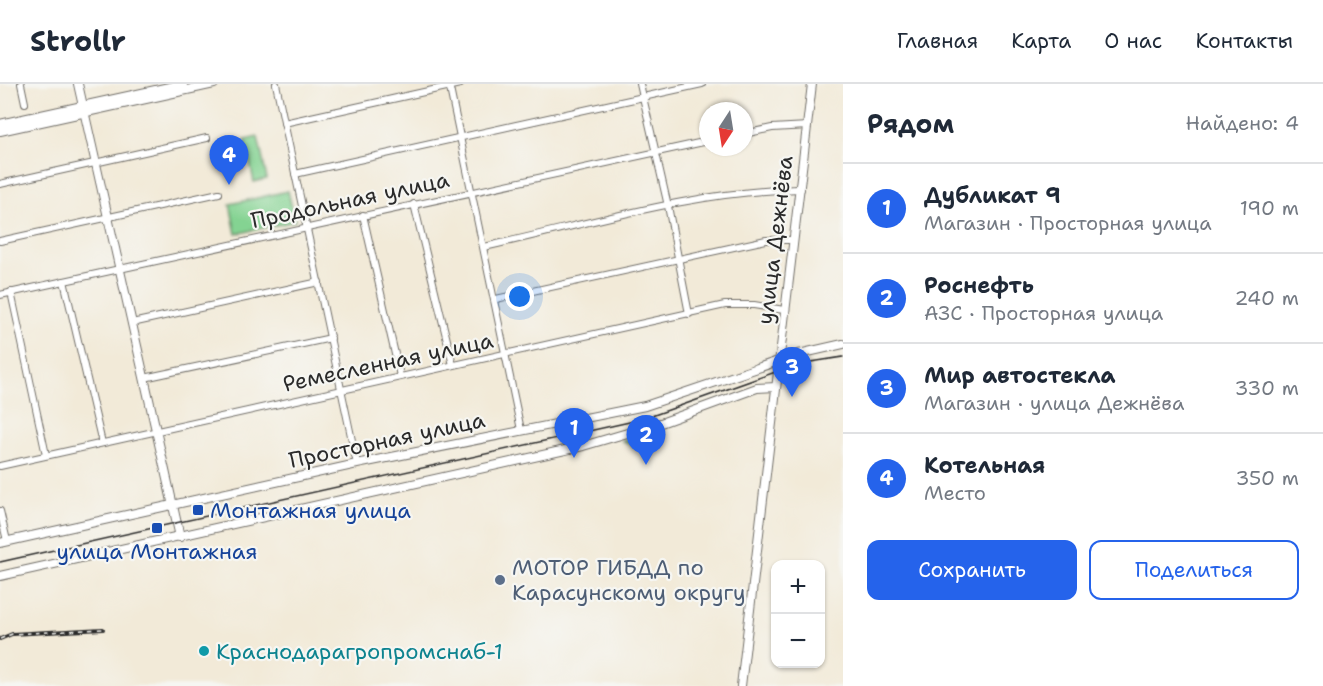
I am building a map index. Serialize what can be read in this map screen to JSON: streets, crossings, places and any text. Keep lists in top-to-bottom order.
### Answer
{
  "streets": {
    "street": [
      "Продольная улица",
      "улица Дежнёва",
      "Ремесленная улица",
      "Просторная улица"
    ]
  },
  "crossings": [
    ["улица Дежнёва", "Ремесленная улица"],
    ["улица Дежнёва", "Просторная улица"]
  ],
  "places": {
    "transit": ["Монтажная улица", "улица Монтажная"],
    "other": ["МОТОР ГИБДД по Карасунскому округу", "Краснодарагропромснаб-1"]
  },
  "north": "bottom",
  "page": {
    "header": "Strollr",
    "nav": [
      "Главная",
      "Карта",
      "О нас",
      "Контакты"
    ],
    "heading": ["Рядом", "Найдено: 4"],
    "pins": [
      "4",
      "3",
      "1",
      "2"
    ],
    "list": [
      {
        "mark": "1",
        "name": "Дубликат 9",
        "note": "Магазин · Просторная улица",
        "value": "190 m"
      },
      {
        "mark": "2",
        "name": "Роснефть",
        "note": "АЗС · Просторная улица",
        "value": "240 m"
      },
      {
        "mark": "3",
        "name": "Мир автостекла",
        "note": "Магазин · улица Дежнёва",
        "value": "330 m"
      },
      {
        "mark": "4",
        "name": "Котельная",
        "note": "Место",
        "value": "350 m"
      }
    ],
    "buttons": ["Сохранить", "Поделиться"],
    "map_buttons": ["+", "−"]
  }
}
